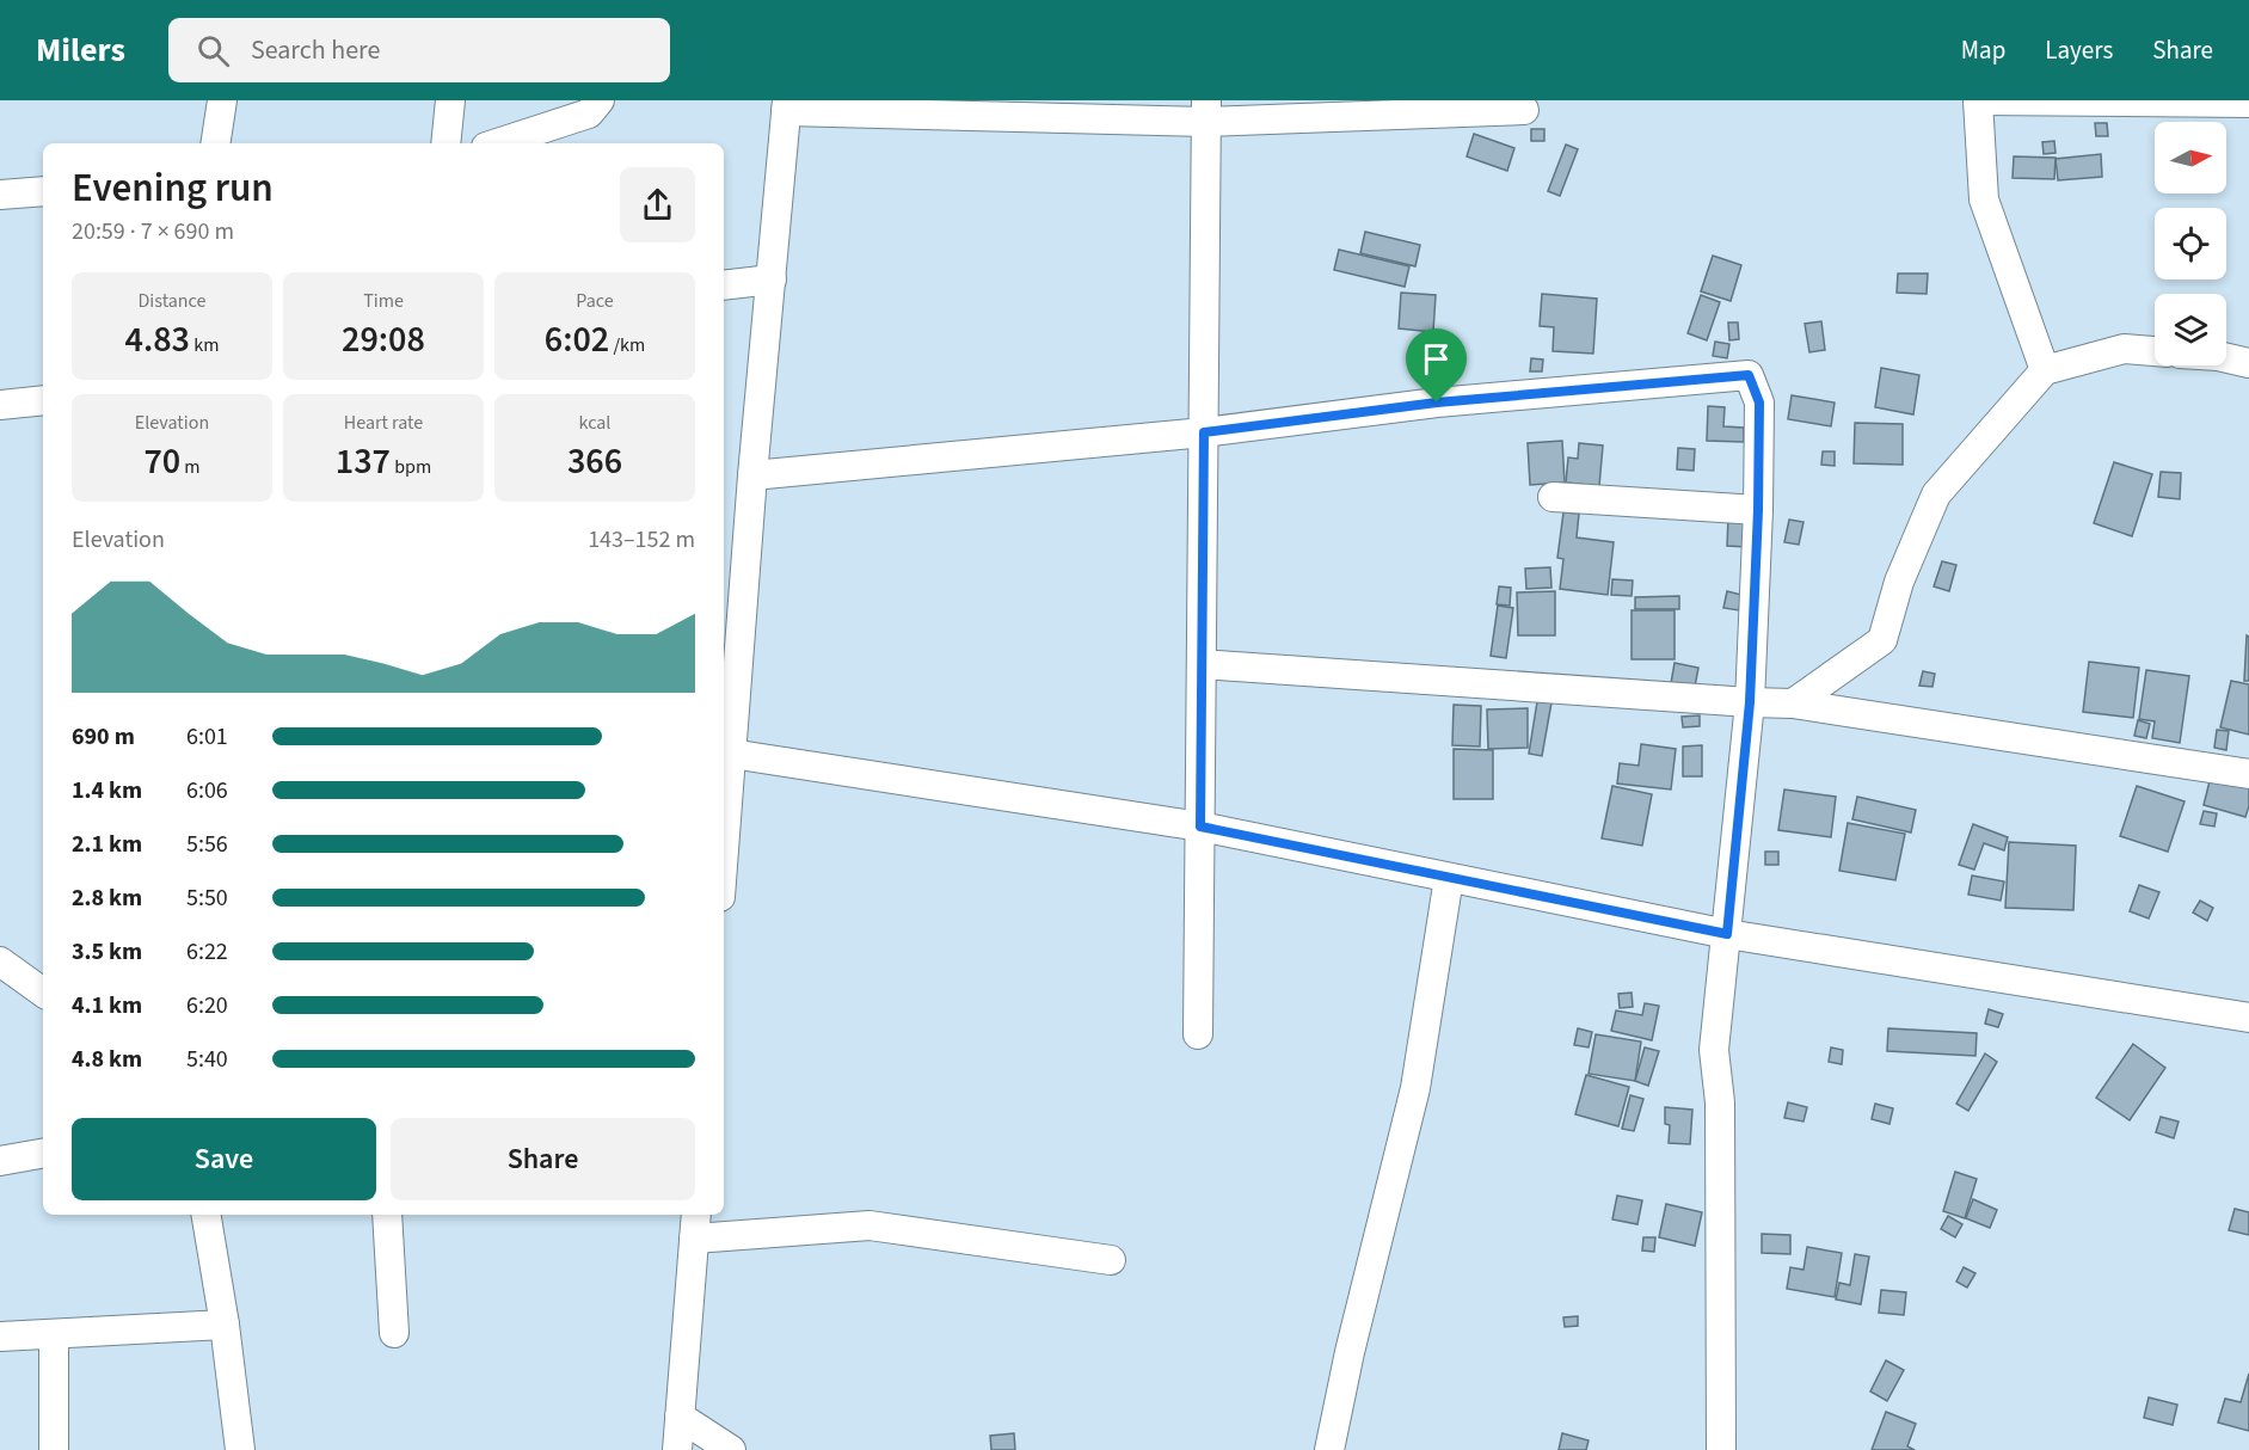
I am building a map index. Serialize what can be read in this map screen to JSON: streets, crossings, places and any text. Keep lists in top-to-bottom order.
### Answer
{
  "north": "right",
  "page": {
    "header": "Milers",
    "search": "Search here",
    "nav": ["Map", "Layers", "Share"],
    "heading": ["Evening run", "20:59 · 7 × 690 m"],
    "stats": [
      ["Distance", "4.83 km"],
      ["Time", "29:08"],
      ["Pace", "6:02 /km"],
      ["Elevation", "70 m"],
      ["Heart rate", "137 bpm"],
      ["kcal", "366"]
    ],
    "chart": ["Elevation", "143–152 m"],
    "list": [
      {
        "name": "690 m",
        "note": "6:01"
      },
      {
        "name": "1.4 km",
        "note": "6:06"
      },
      {
        "name": "2.1 km",
        "note": "5:56"
      },
      {
        "name": "2.8 km",
        "note": "5:50"
      },
      {
        "name": "3.5 km",
        "note": "6:22"
      },
      {
        "name": "4.1 km",
        "note": "6:20"
      },
      {
        "name": "4.8 km",
        "note": "5:40"
      }
    ],
    "buttons": ["Save", "Share"]
  }
}
